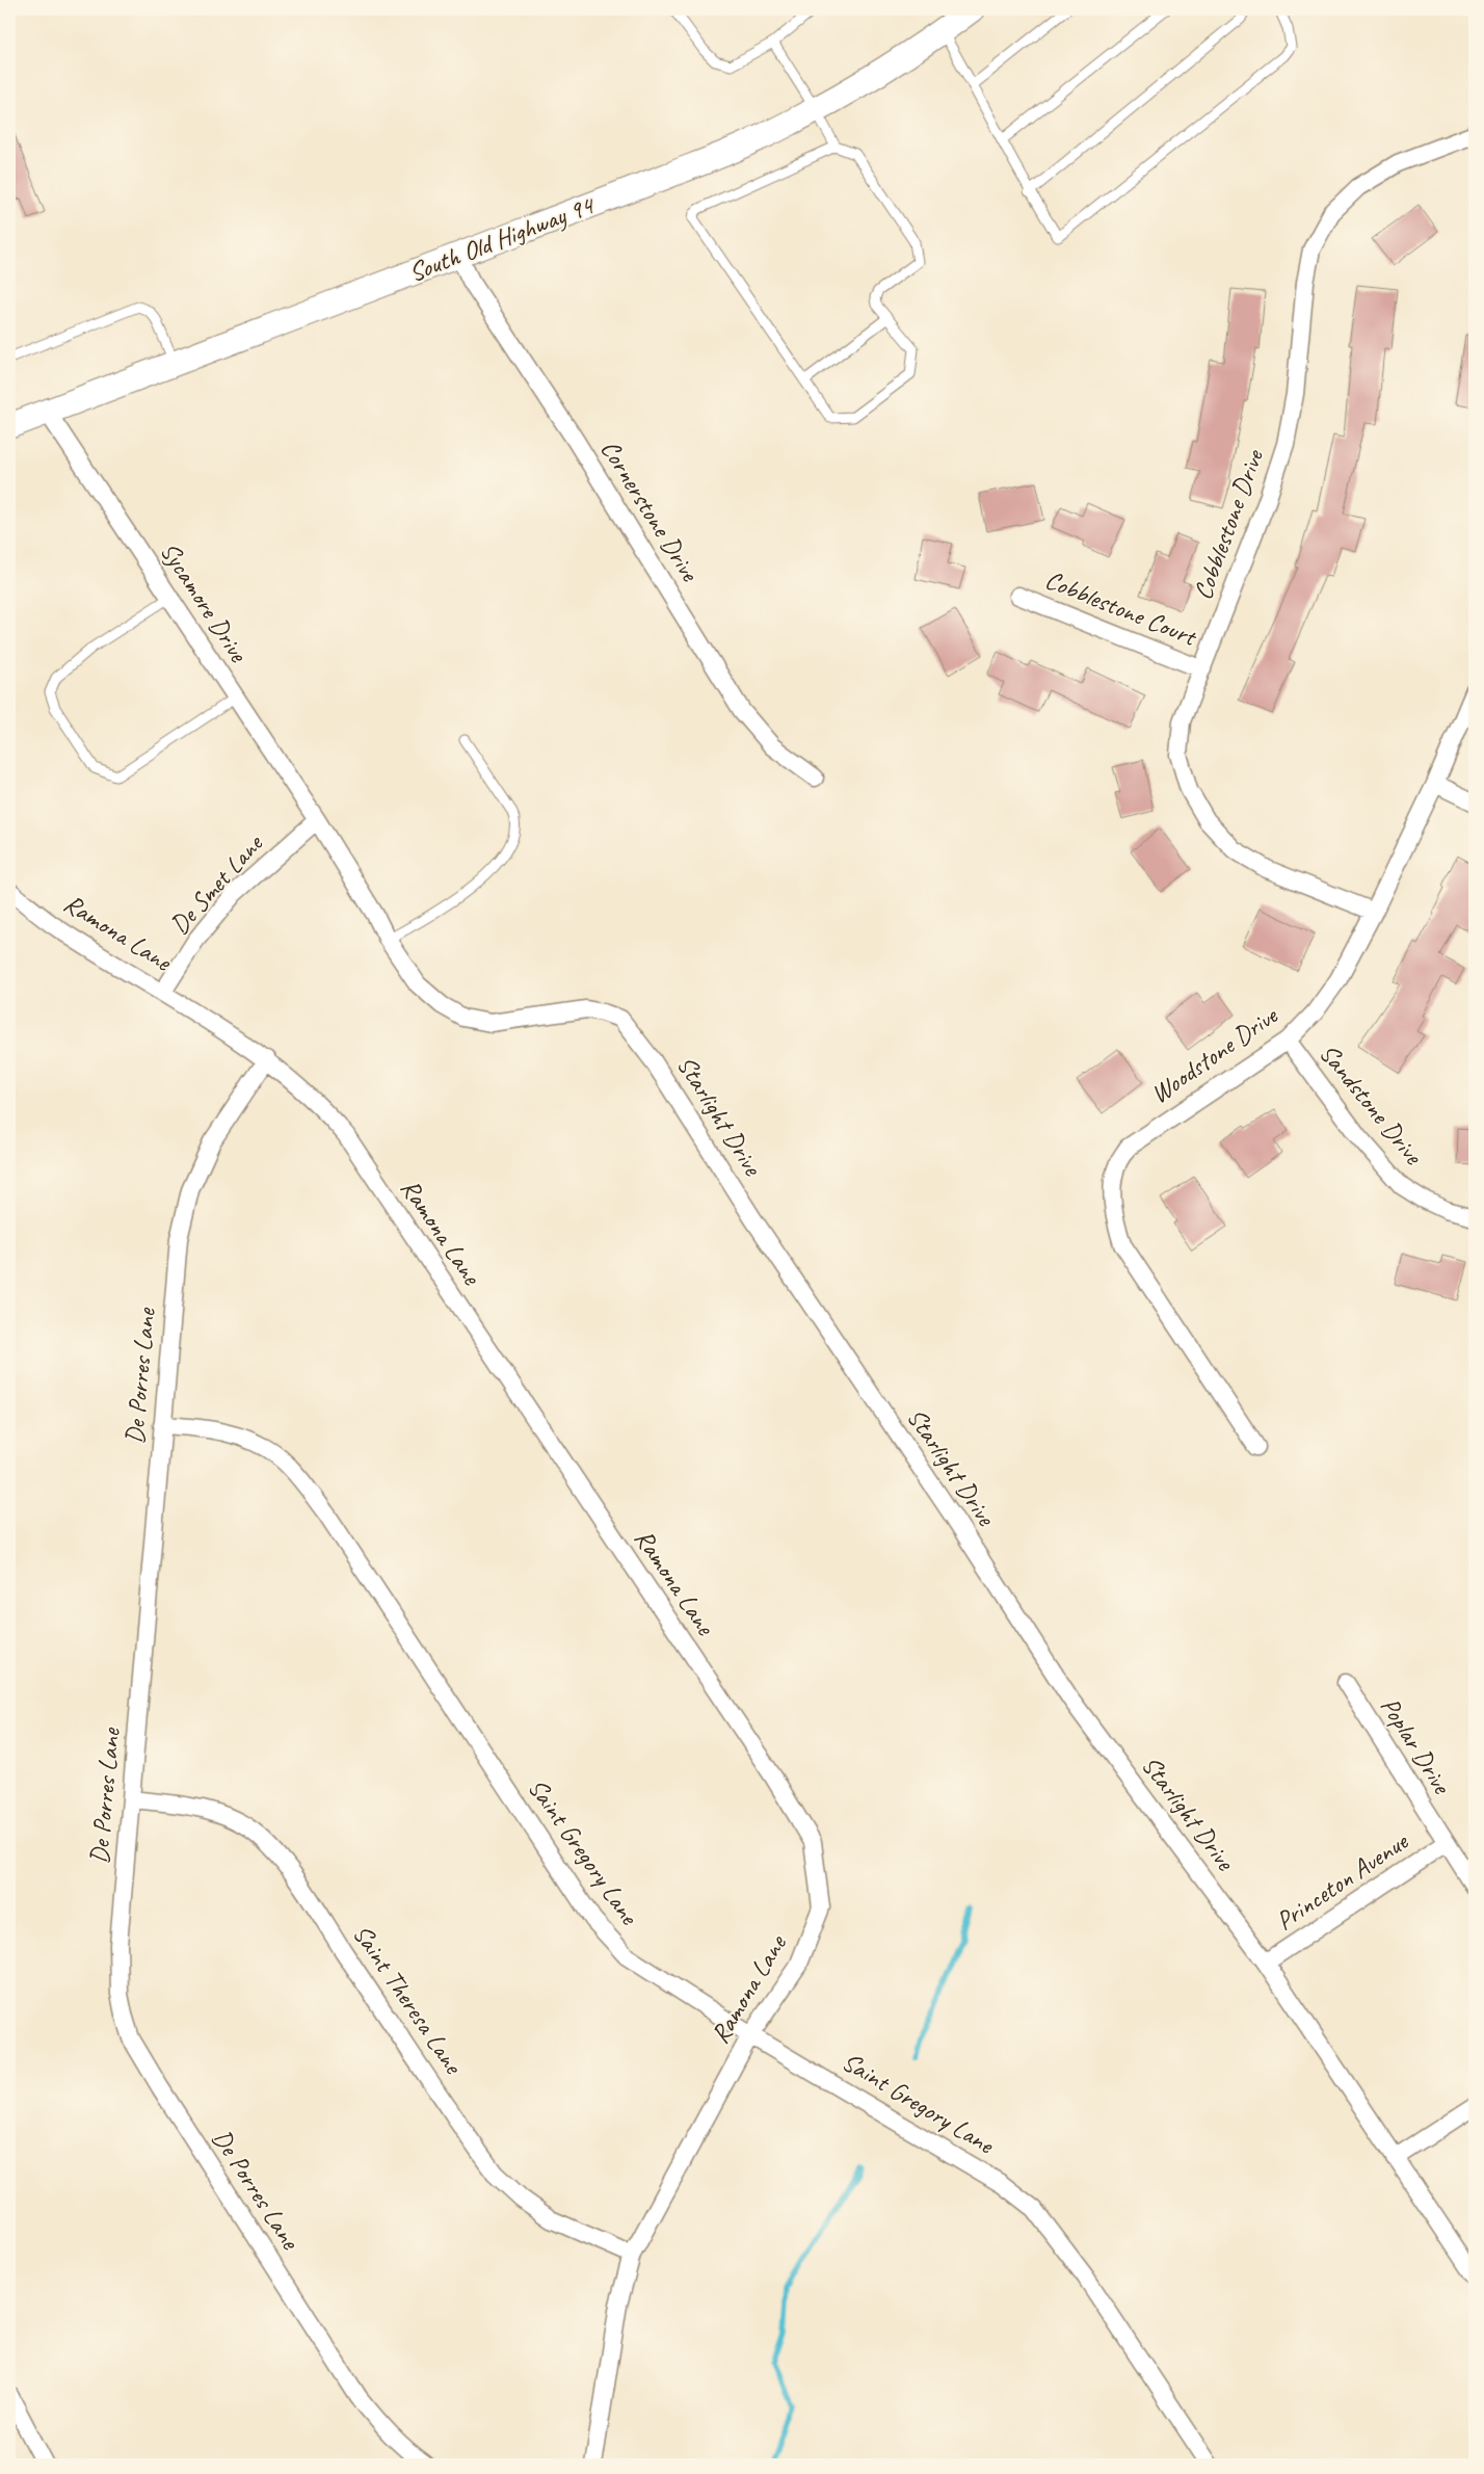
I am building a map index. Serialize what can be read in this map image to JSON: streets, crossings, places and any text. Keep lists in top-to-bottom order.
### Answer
{
  "streets": {
    "main road": ["South Old Highway 94"],
    "street": [
      "Cornerstone Drive",
      "Cobblestone Drive",
      "Sycamore Drive",
      "Cobblestone Court",
      "De Smet Lane",
      "Ramona Lane",
      "Woodstone Drive",
      "Sandstone Drive",
      "Starlight Drive",
      "De Porres Lane",
      "Poplar Drive",
      "Saint Gregory Lane",
      "Princeton Avenue",
      "Saint Theresa Lane"
    ]
  },
  "crossings": [
    ["South Old Highway 94", "Cornerstone Drive"],
    ["South Old Highway 94", "Sycamore Drive"],
    ["Cobblestone Drive", "Cobblestone Court"],
    ["Cobblestone Drive", "Woodstone Drive"],
    ["Sycamore Drive", "De Smet Lane"],
    ["Sycamore Drive", "Starlight Drive"],
    ["De Smet Lane", "Ramona Lane"],
    ["De Smet Lane", "Starlight Drive"],
    ["Ramona Lane", "De Porres Lane"],
    ["Ramona Lane", "Saint Gregory Lane"],
    ["Ramona Lane", "Saint Theresa Lane"],
    ["Woodstone Drive", "Sandstone Drive"],
    ["Starlight Drive", "Princeton Avenue"],
    ["De Porres Lane", "Saint Gregory Lane"],
    ["De Porres Lane", "Saint Theresa Lane"],
    ["Poplar Drive", "Princeton Avenue"]
  ]
}
